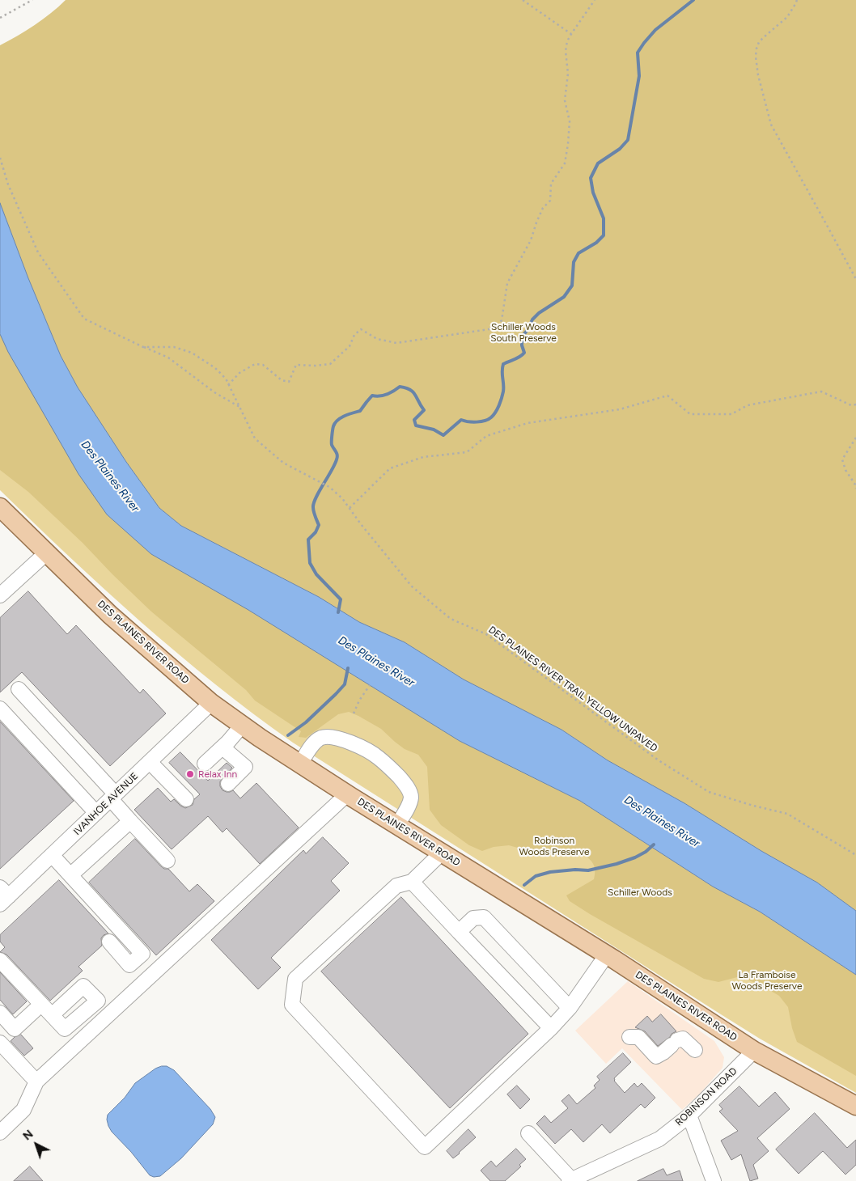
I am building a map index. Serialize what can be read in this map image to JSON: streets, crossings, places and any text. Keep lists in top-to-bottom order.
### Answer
{
  "streets": {
    "main road": ["DES PLAINES RIVER ROAD"],
    "street": ["IVANHOE AVENUE", "ROBINSON ROAD"],
    "path": ["DES PLAINES RIVER TRAIL YELLOW UNPAVED"]
  },
  "crossings": [
    ["DES PLAINES RIVER ROAD", "IVANHOE AVENUE"],
    ["DES PLAINES RIVER ROAD", "ROBINSON ROAD"]
  ],
  "water": ["Des Plaines River"],
  "parks": [
    "Schiller Woods South Preserve",
    "Robinson Woods Preserve",
    "Schiller Woods",
    "La Framboise Woods Preserve"
  ],
  "places": ["Relax Inn"],
  "north": "top left"
}
